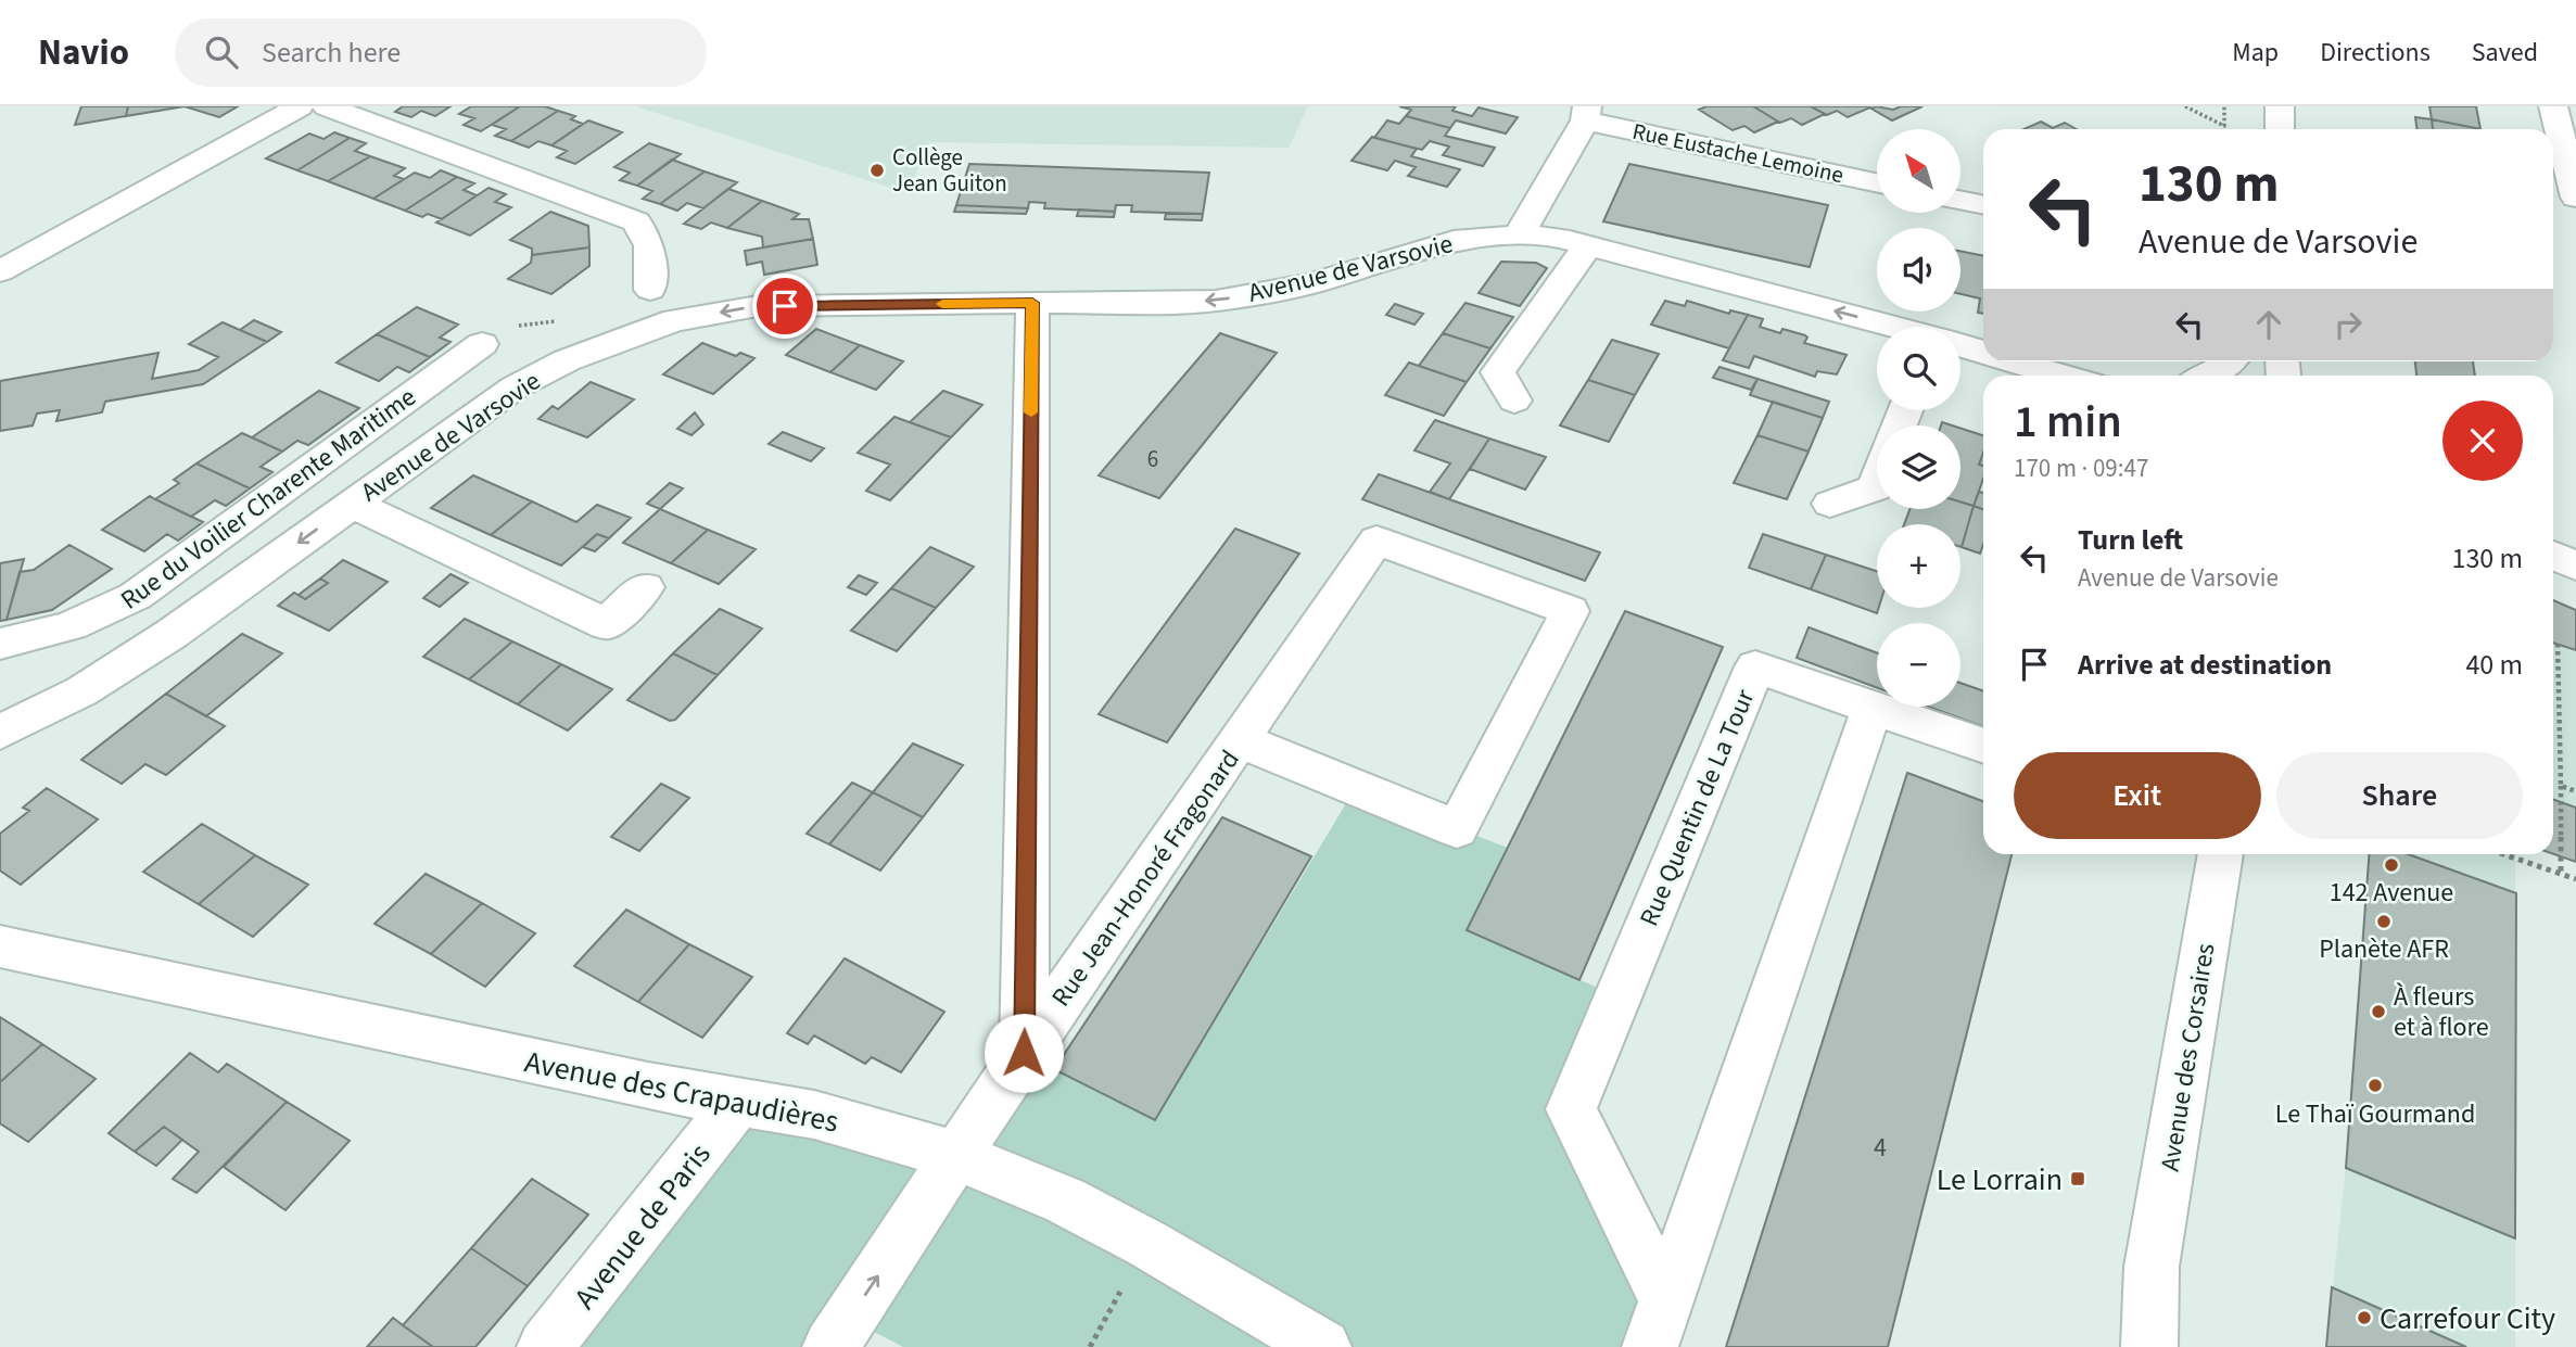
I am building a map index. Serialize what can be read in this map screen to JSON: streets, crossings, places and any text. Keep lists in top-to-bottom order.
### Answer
{
  "streets": {
    "street": [
      "Rue Eustache Lemoine",
      "Avenue de Varsovie",
      "Rue du Voilier Charente Maritime",
      "Rue Quentin de La Tour",
      "Rue Jean-Honoré Fragonard",
      "Avenue des Corsaires",
      "Avenue des Crapaudières",
      "Avenue de Paris"
    ]
  },
  "crossings": [
    ["Rue Jean-Honoré Fragonard", "Avenue des Crapaudières"],
    ["Avenue des Crapaudières", "Avenue de Paris"]
  ],
  "one_way": ["Avenue de Varsovie"],
  "places": {
    "other": [
      "Collège Jean Guiton",
      "142 Avenue",
      "Planète AFR",
      "À fleurs et à flore",
      "Le Thaï Gourmand",
      "Carrefour City"
    ],
    "transit": ["Le Lorrain"]
  },
  "house_numbers": ["6", "4"],
  "north": "top left",
  "page": {
    "header": "Navio",
    "search": "Search here",
    "nav": ["Map", "Directions", "Saved"],
    "map_buttons": ["+", "−"],
    "turn": ["130 m", "Avenue de Varsovie"],
    "heading": ["1 min", "170 m · 09:47"],
    "list": [
      {
        "name": "Turn left",
        "note": "Avenue de Varsovie",
        "value": "130 m"
      },
      {
        "name": "Arrive at destination",
        "value": "40 m"
      }
    ],
    "buttons": ["Exit", "Share"]
  }
}
